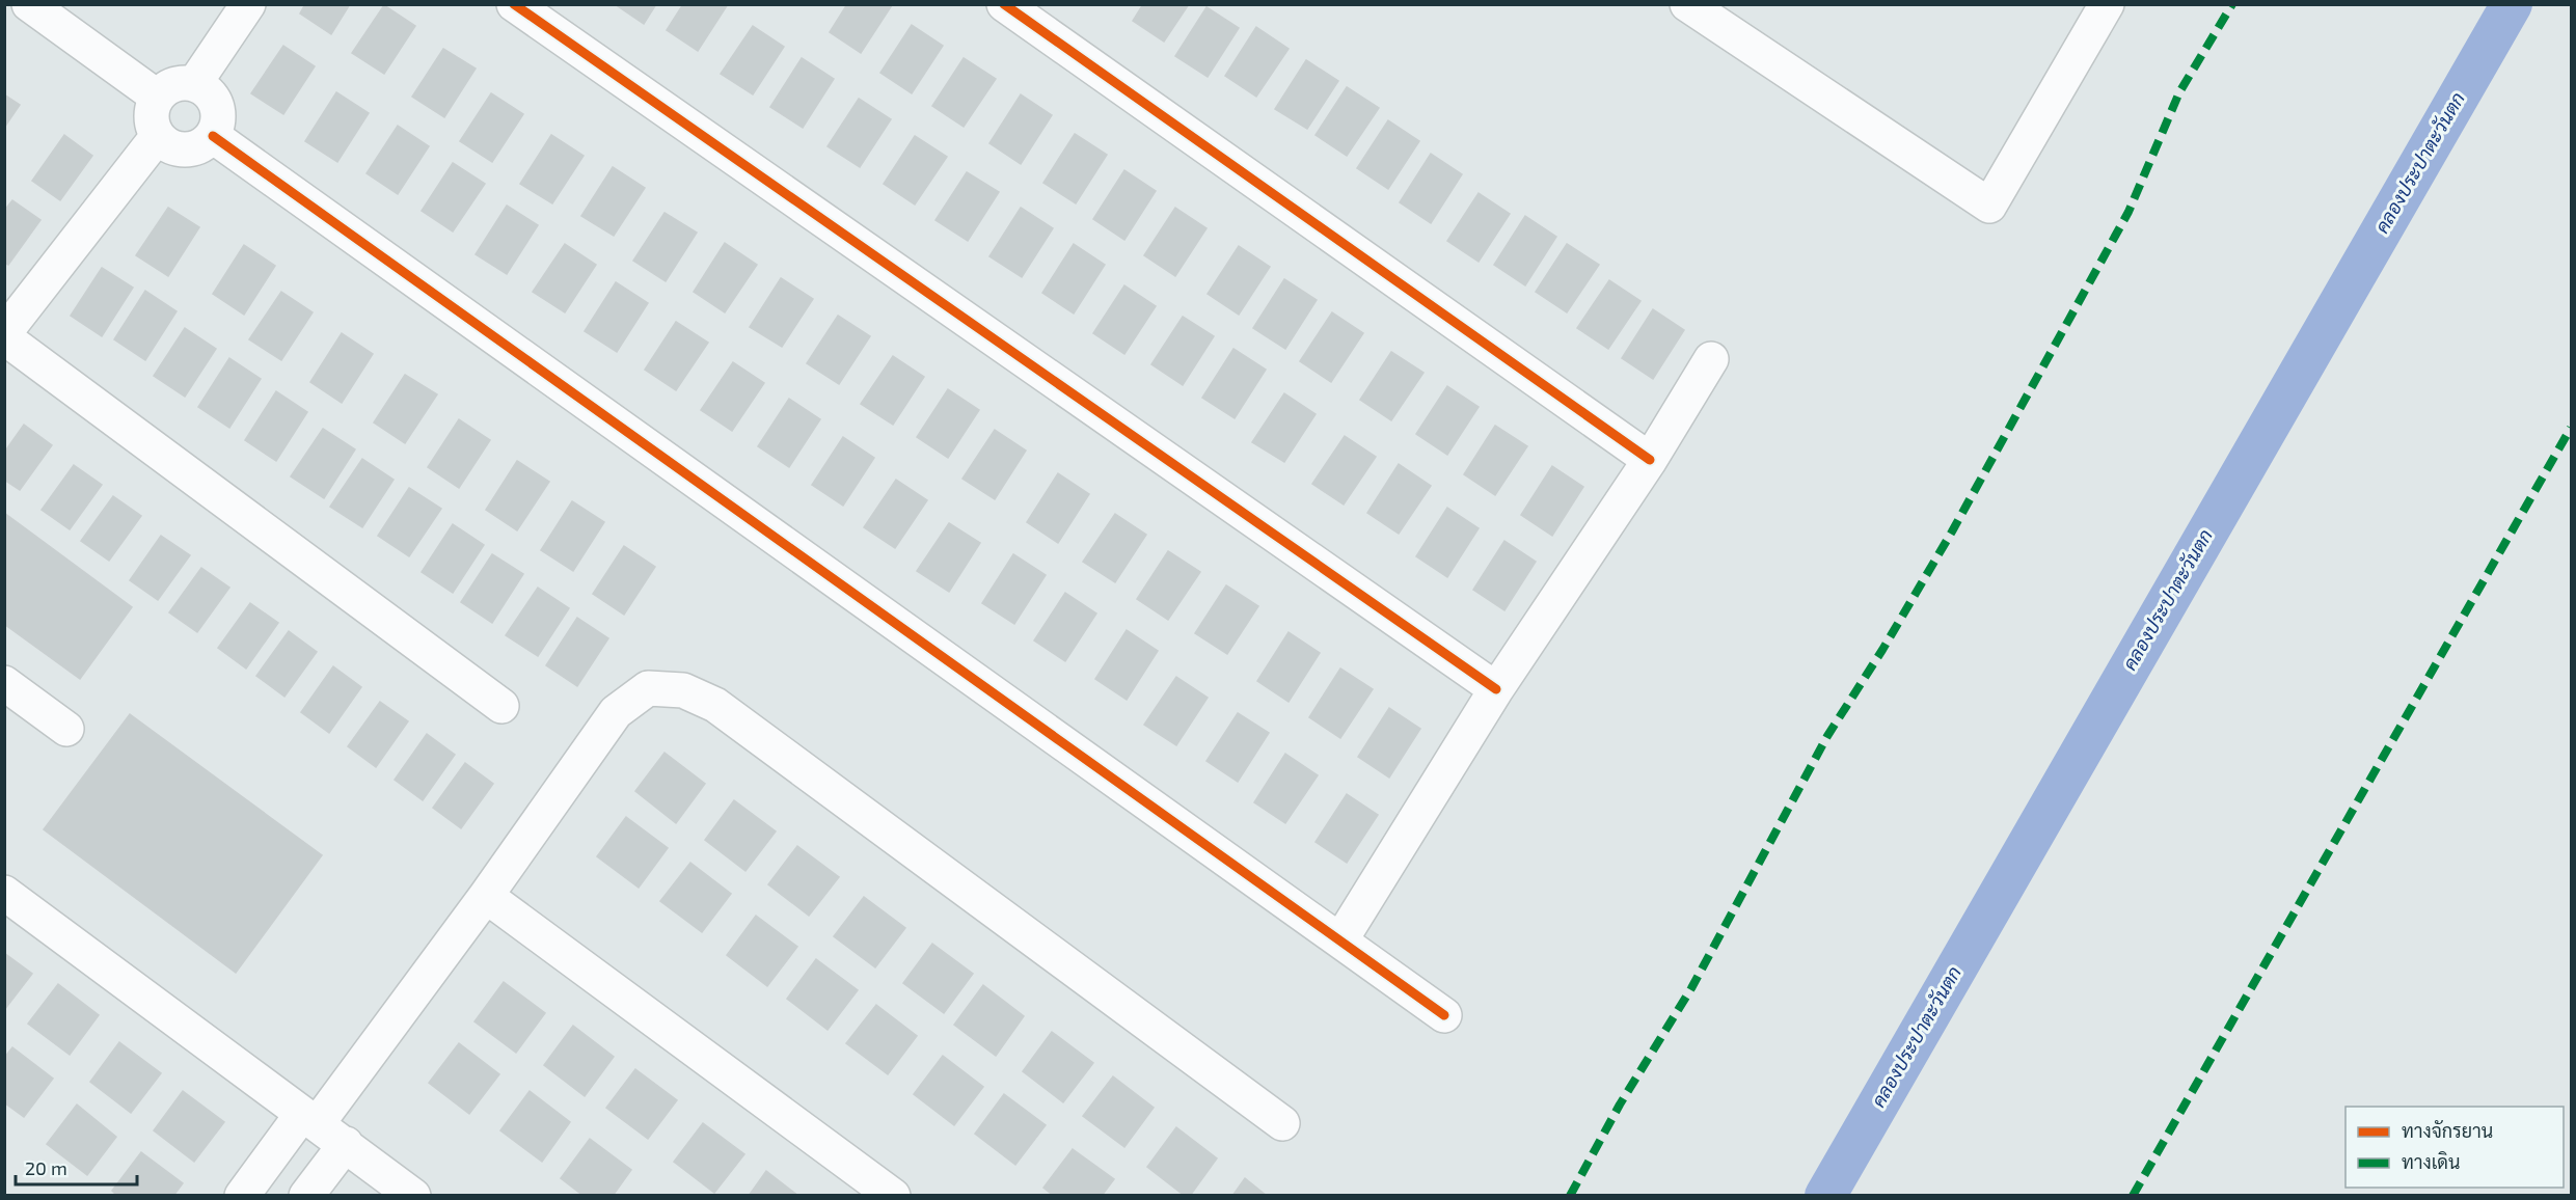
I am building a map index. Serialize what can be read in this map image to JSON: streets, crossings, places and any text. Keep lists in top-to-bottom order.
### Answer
{
  "water": ["คลองประปาตะวันตก"],
  "legend": ["ทางจักรยาน", "ทางเดิน"],
  "scale_bar": "20 m"
}
